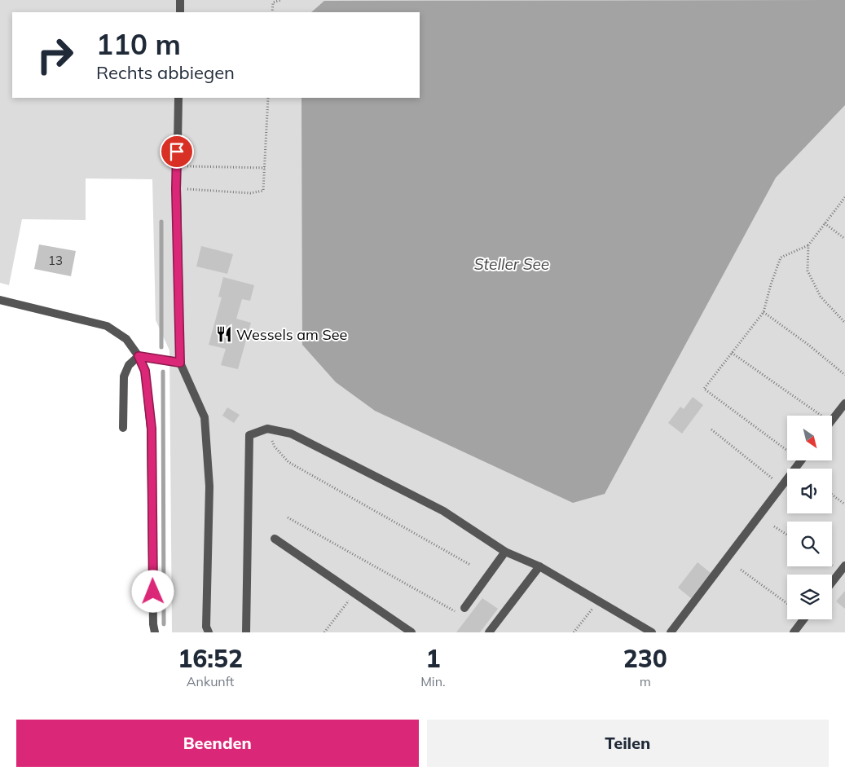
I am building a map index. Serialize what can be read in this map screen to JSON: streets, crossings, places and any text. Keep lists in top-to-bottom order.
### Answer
{
  "water": ["Steller See"],
  "places": {
    "restaurant": ["Wessels am See"]
  },
  "house_numbers": ["13"],
  "north": "bottom right",
  "page": {
    "turn": ["110 m", "Rechts abbiegen"],
    "eta": [
      "16:52",
      "Ankunft",
      "1",
      "Min.",
      "230",
      "m"
    ],
    "buttons": ["Beenden", "Teilen"]
  }
}
